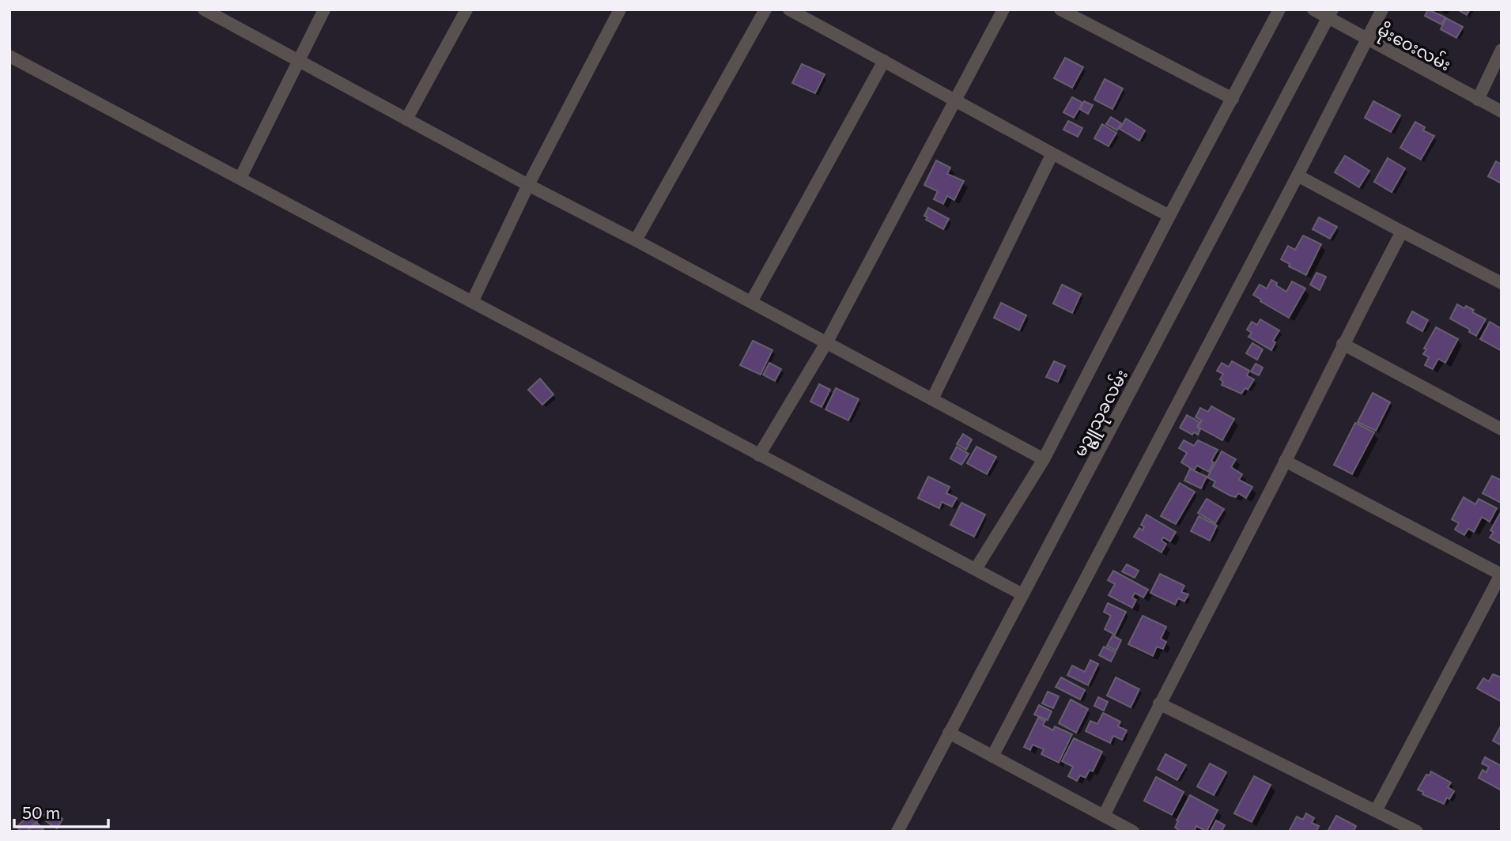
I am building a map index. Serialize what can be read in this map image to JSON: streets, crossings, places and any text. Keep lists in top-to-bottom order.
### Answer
{
  "streets": {
    "street": ["မိုးဝေးလမ်း", "မဥ္ဇူသုခလမ်း"]
  },
  "crossings": [
    ["မိုးဝေးလမ်း", "မဥ္ဇူသုခလမ်း"]
  ],
  "scale_bar": "50 m"
}
